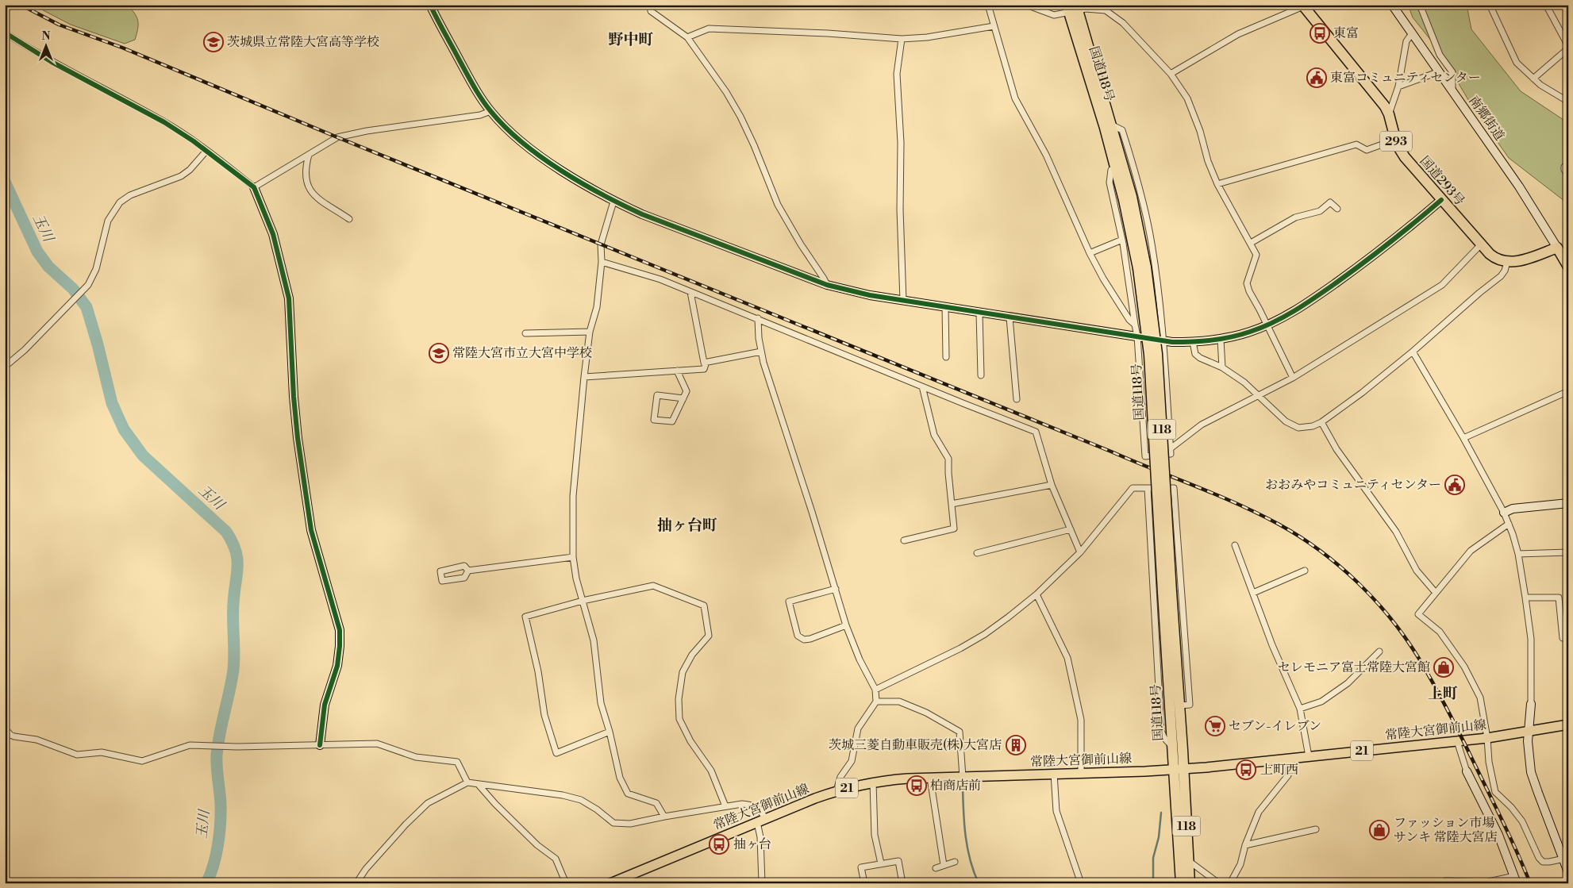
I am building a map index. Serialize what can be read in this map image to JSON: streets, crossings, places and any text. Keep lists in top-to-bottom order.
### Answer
{
  "streets": {
    "highway": [
      "国道118号",
      "293",
      "国道293号",
      "118"
    ],
    "main road": ["常陸大宮御前山線", "21"],
    "street": ["南郷街道"]
  },
  "crossings": [
    ["国道118号", "常陸大宮御前山線"]
  ],
  "districts": ["野中町", "抽ヶ台町", "上町"],
  "water": ["玉川"],
  "places": {
    "bus stop": [
      "東富",
      "上町西",
      "柏商店前",
      "抽ヶ台"
    ],
    "school or university": ["茨城県立常陸大宮高等学校", "常陸大宮市立大宮中学校"],
    "public building": ["東富コミュニティセンター", "おおみやコミュニティセンター"],
    "shop": ["セレモニア富士常陸大宮館", "ファッション市場 サンキ 常陸大宮店"],
    "supermarket": ["セブン-イレブン"],
    "building": ["茨城三菱自動車販売(株)大宮店"]
  },
  "north": "top"
}
